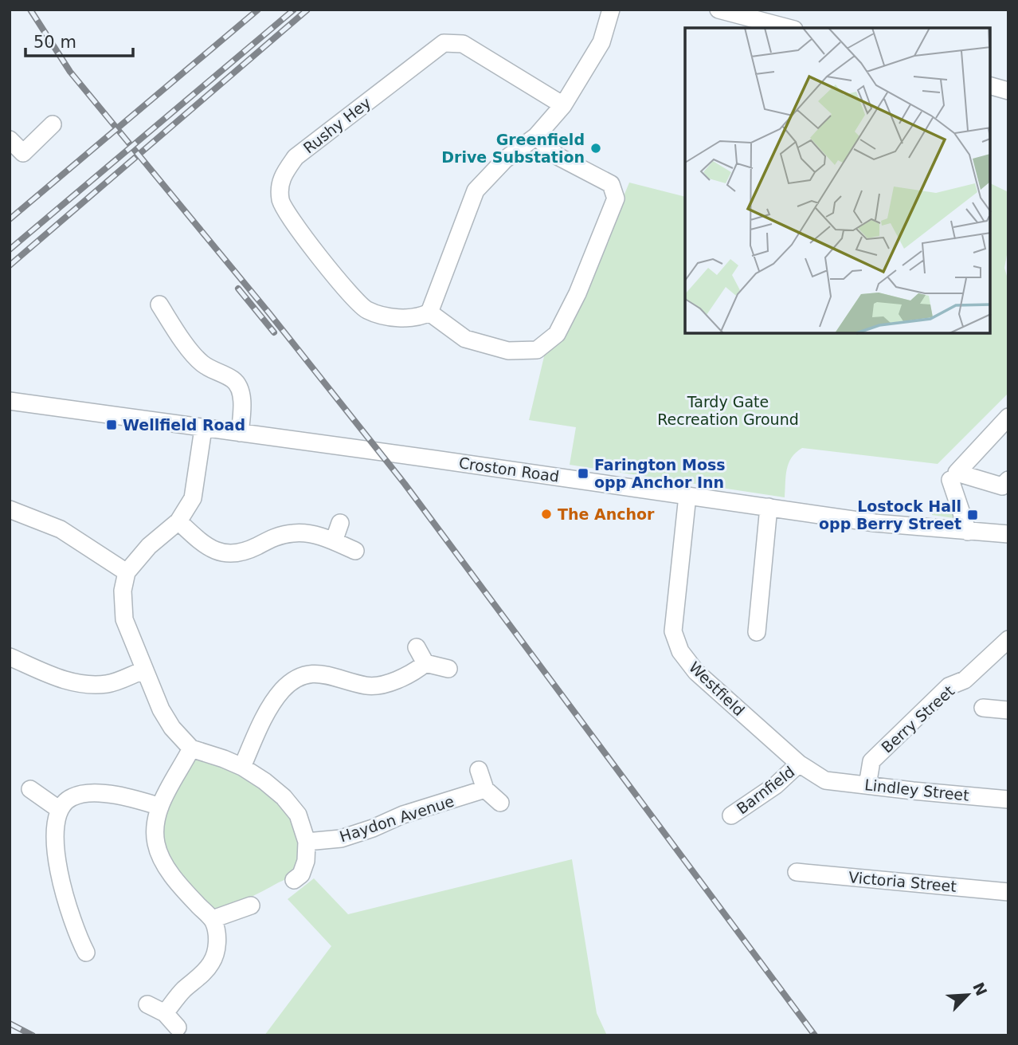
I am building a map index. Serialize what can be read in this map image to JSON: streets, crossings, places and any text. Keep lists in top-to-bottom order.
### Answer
{
  "streets": {
    "street": [
      "Rushy Hey",
      "Croston Road",
      "Westfield",
      "Berry Street",
      "Barnfield",
      "Lindley Street",
      "Haydon Avenue",
      "Victoria Street"
    ]
  },
  "crossings": [
    ["Croston Road", "Westfield"],
    ["Westfield", "Barnfield"],
    ["Westfield", "Lindley Street"],
    ["Berry Street", "Lindley Street"]
  ],
  "parks": ["Tardy Gate Recreation Ground"],
  "places": {
    "other": ["Greenfield Drive Substation", "The Anchor"],
    "transit": ["Wellfield Road", "Farington Moss opp Anchor Inn", "Lostock Hall opp Berry Street"]
  },
  "scale_bar": "50 m",
  "north": "top right"
}
